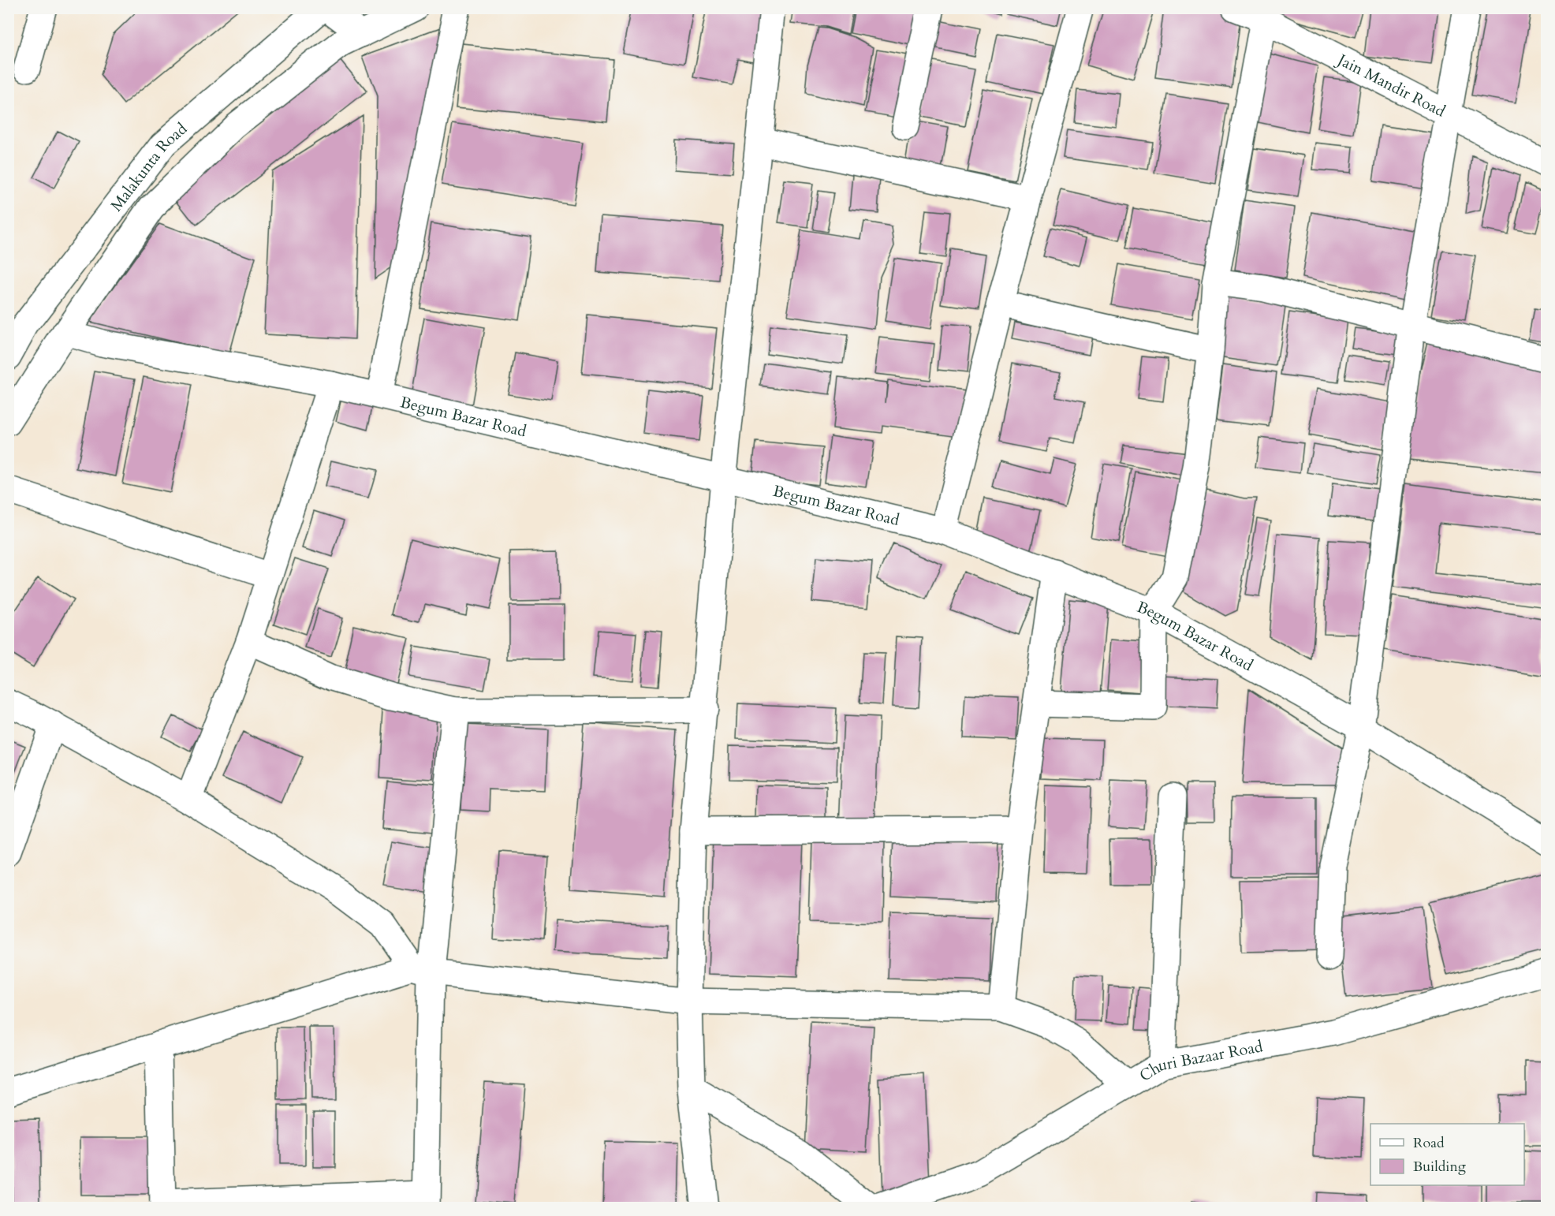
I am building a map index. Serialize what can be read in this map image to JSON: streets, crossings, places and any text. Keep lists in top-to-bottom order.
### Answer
{
  "streets": {
    "street": [
      "Jain Mandir Road",
      "Malakunta Road",
      "Begum Bazar Road",
      "Churi Bazaar Road"
    ]
  },
  "crossings": [
    ["Malakunta Road", "Begum Bazar Road"]
  ],
  "legend": ["Road", "Building"]
}
